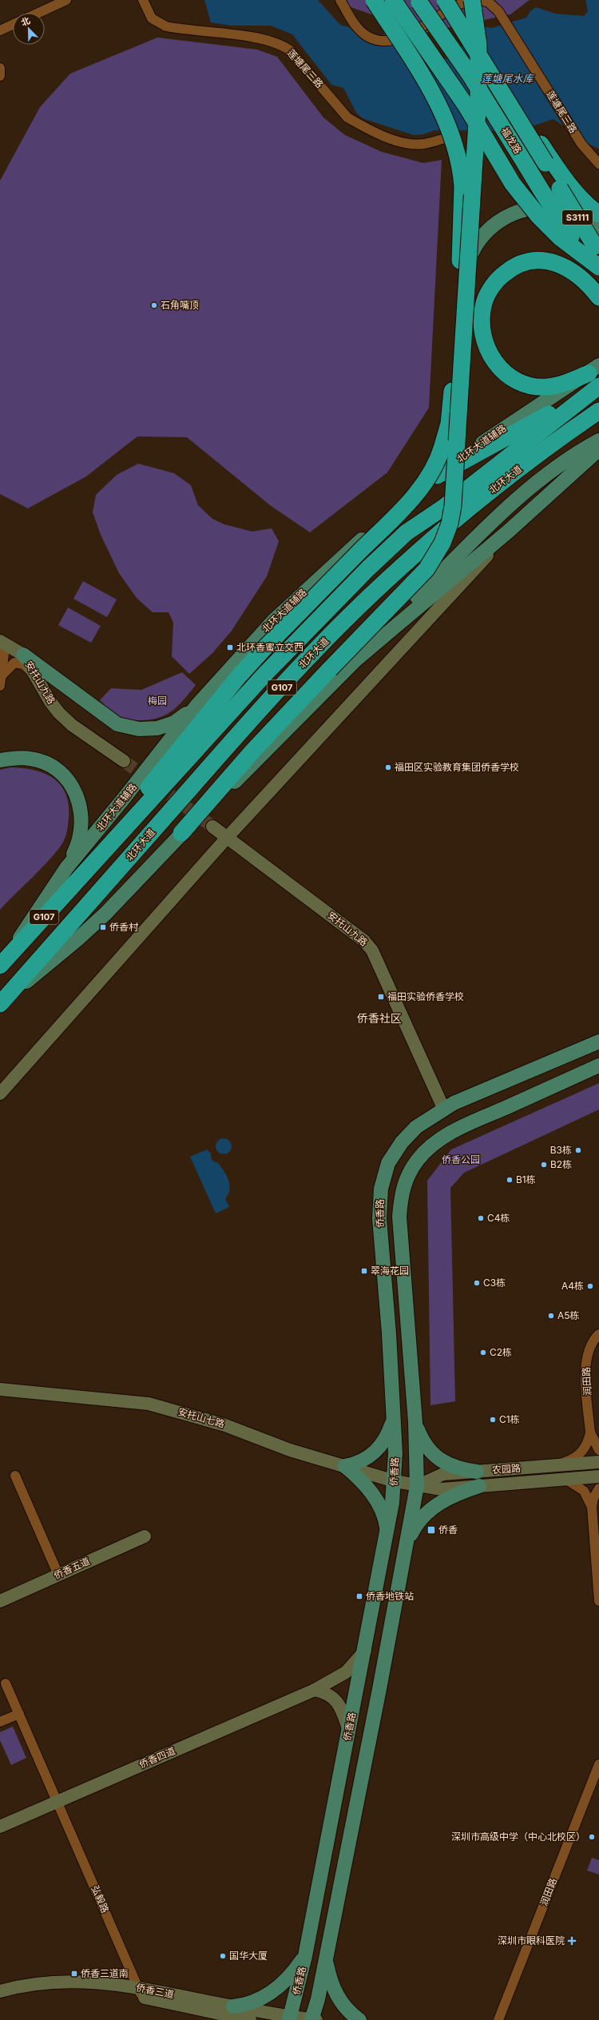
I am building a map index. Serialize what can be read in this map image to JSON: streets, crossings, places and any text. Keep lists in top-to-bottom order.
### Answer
{
  "streets": {
    "highway": [
      "福龙路",
      "S3111",
      "北环大道",
      "G107"
    ],
    "main road": ["北环大道辅路", "侨香路"],
    "street": [
      "莲塘尾三路",
      "安托山九路",
      "润田路",
      "安托山七路",
      "农园路",
      "侨香五道",
      "侨香四道",
      "弘毅路",
      "侨香三道"
    ]
  },
  "crossings": [
    ["北环大道辅路", "北环大道"],
    ["安托山九路", "侨香路"],
    ["侨香路", "安托山七路"],
    ["侨香路", "农园路"],
    ["侨香路", "侨香四道"],
    ["侨香路", "侨香三道"],
    ["润田路", "农园路"],
    ["安托山七路", "农园路"],
    ["侨香四道", "弘毅路"],
    ["弘毅路", "侨香三道"]
  ],
  "districts": ["侨香社区"],
  "water": ["莲塘尾水库"],
  "parks": ["梅园", "侨香公园"],
  "places": {
    "other": [
      "石角嘴顶",
      "福田区实验教育集团侨香学校",
      "B3栋",
      "B2栋",
      "B1栋",
      "C4栋",
      "C3栋",
      "A4栋",
      "A5栋",
      "C2栋",
      "C1栋",
      "深圳市高级中学（中心北校区）",
      "国华大厦"
    ],
    "transit": [
      "北环香蜜立交西",
      "侨香村",
      "福田实验侨香学校",
      "翠海花园",
      "侨香",
      "侨香地铁站",
      "侨香三道南"
    ],
    "health": ["深圳市眼科医院"]
  },
  "north": "top left"
}
